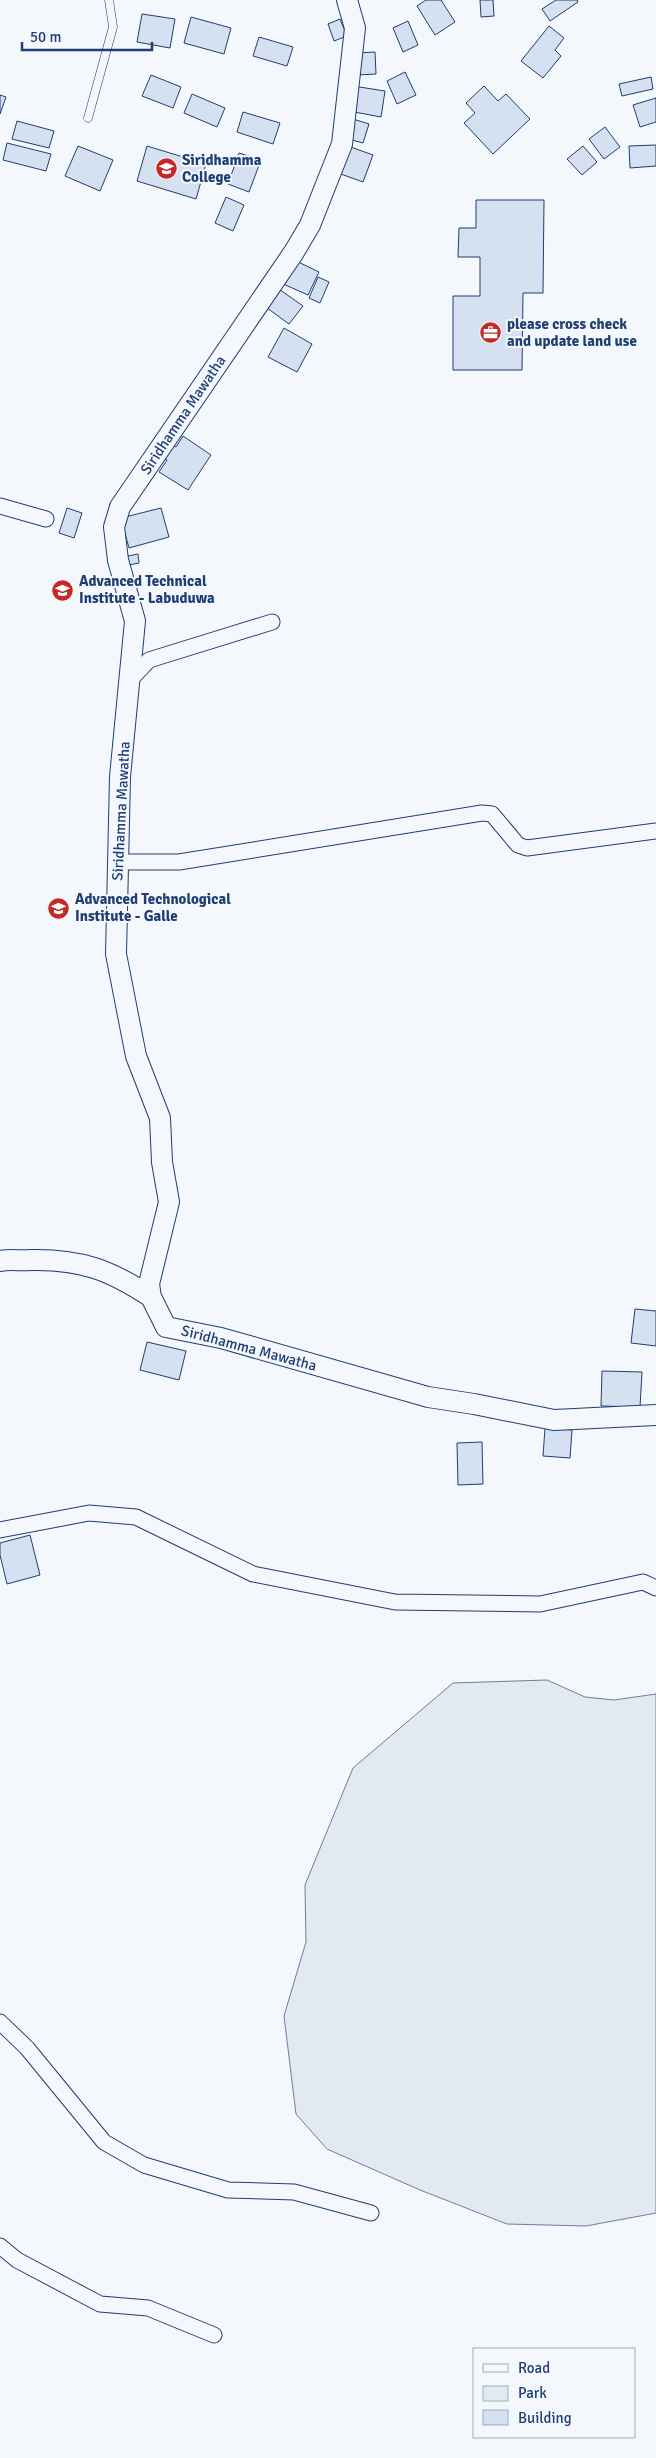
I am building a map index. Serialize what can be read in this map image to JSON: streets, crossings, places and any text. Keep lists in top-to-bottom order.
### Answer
{
  "streets": {
    "street": ["Siridhamma Mawatha"]
  },
  "places": {
    "school or university": ["Siridhamma College", "Advanced Technical Institute - Labuduwa", "Advanced Technological Institute - Galle"],
    "office": ["please cross check and update land use"]
  },
  "legend": ["Road", "Park", "Building"],
  "scale_bar": "50 m"
}
